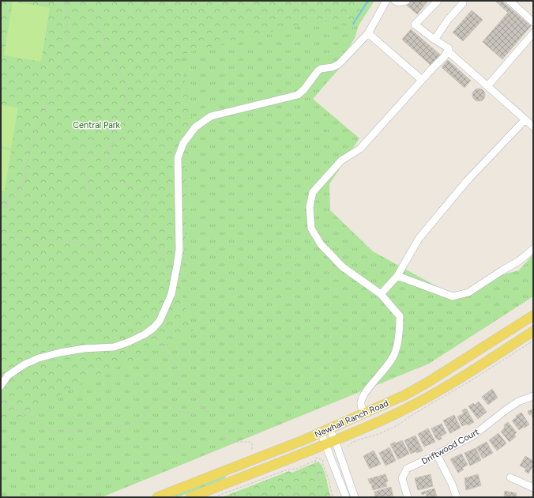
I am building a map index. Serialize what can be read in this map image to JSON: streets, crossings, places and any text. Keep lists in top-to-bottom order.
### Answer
{
  "streets": {
    "main road": ["Newhall Ranch Road"],
    "street": ["Driftwood Court"]
  },
  "parks": ["Central Park"]
}
